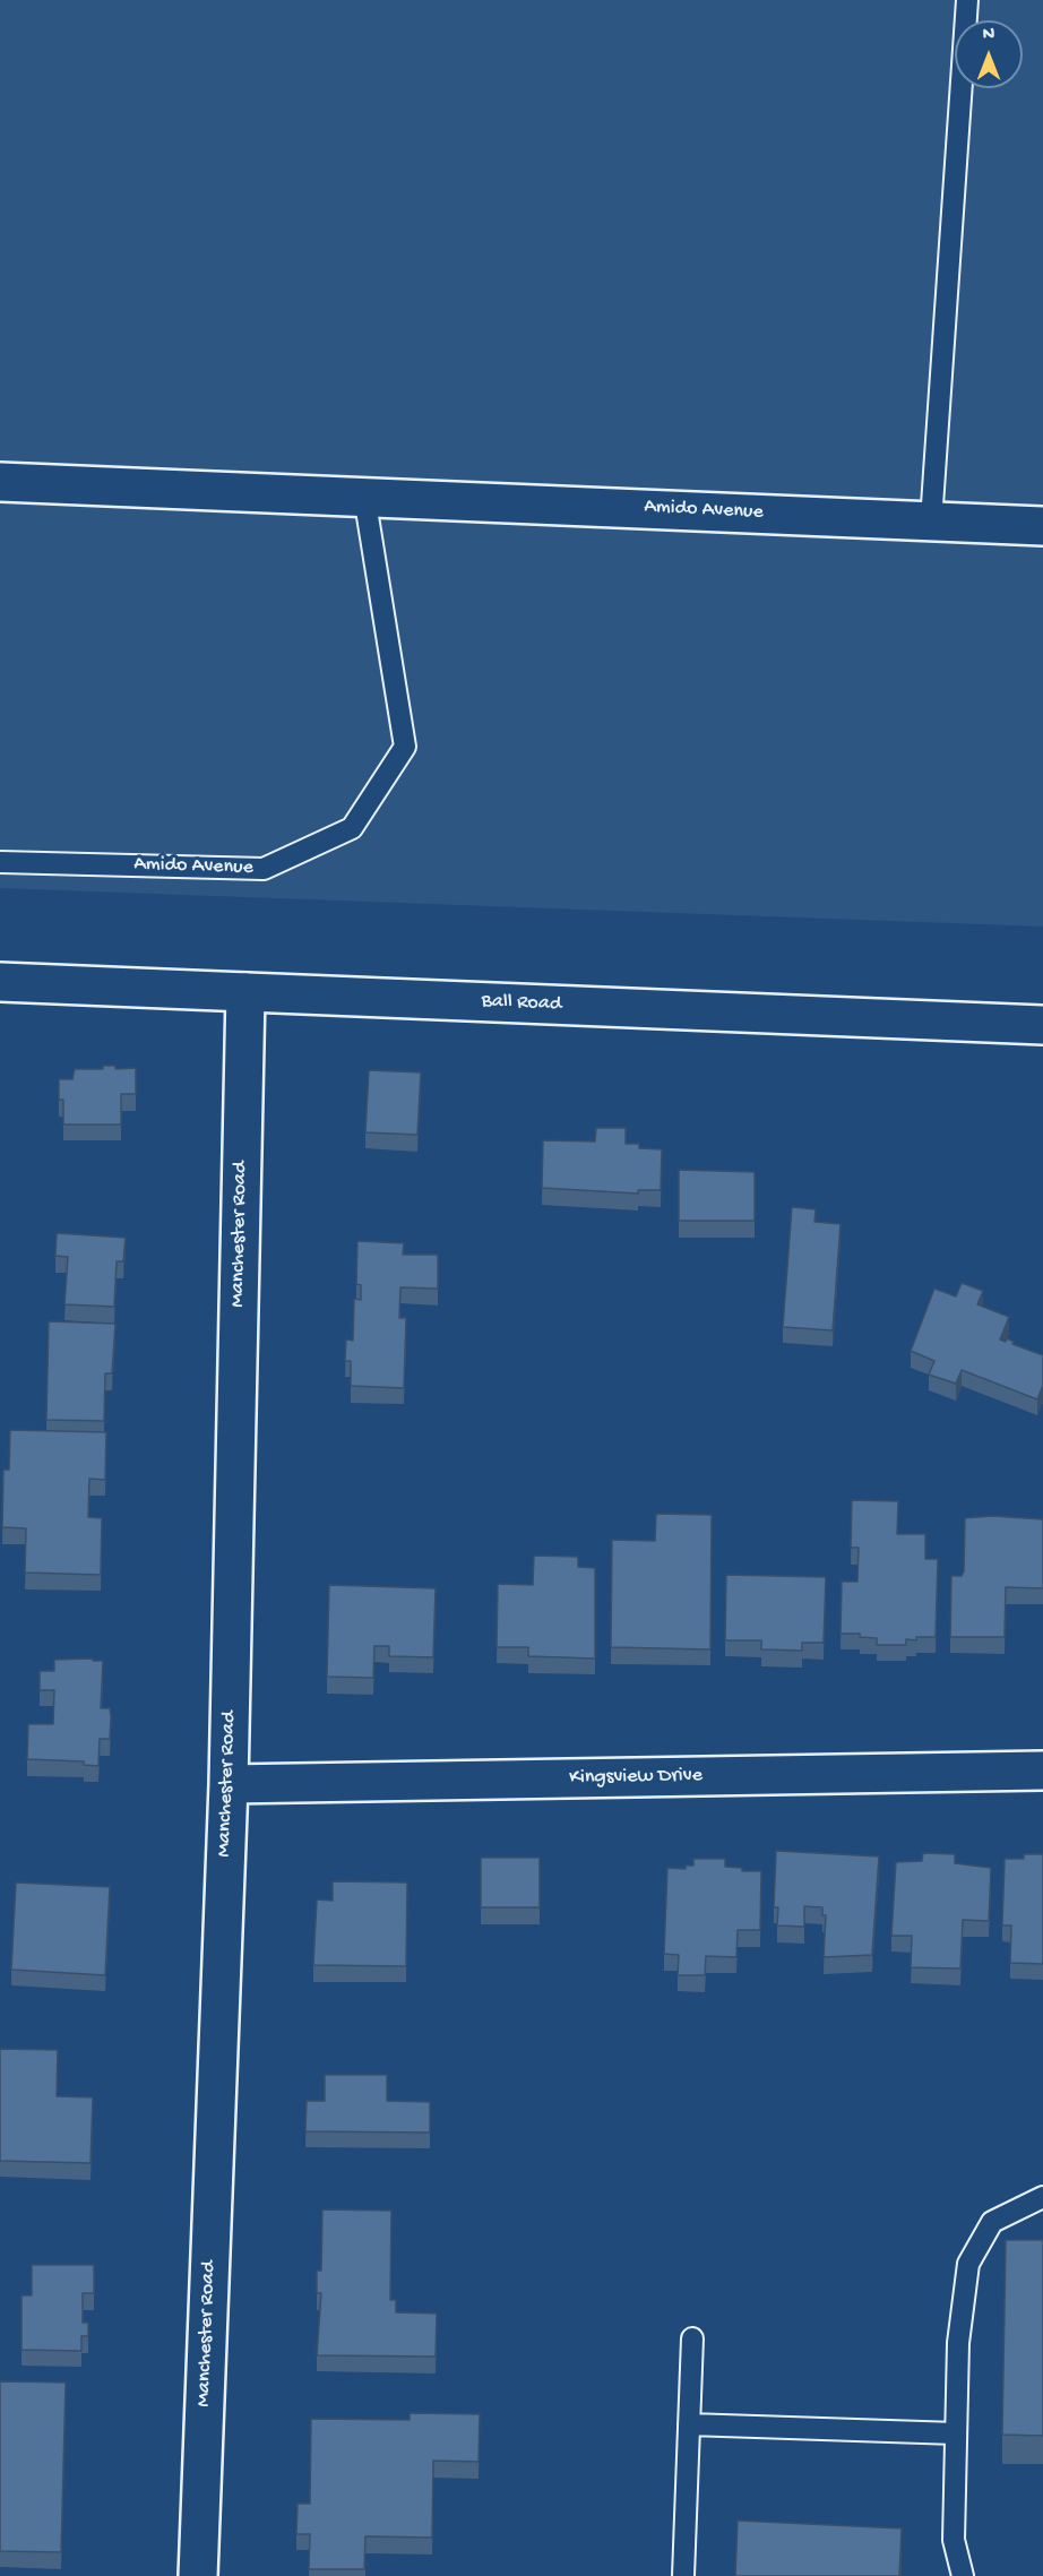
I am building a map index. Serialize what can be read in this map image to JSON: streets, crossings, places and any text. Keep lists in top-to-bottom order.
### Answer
{
  "streets": {
    "street": [
      "Amido Avenue",
      "Ball Road",
      "Manchester Road",
      "Kingsview Drive"
    ]
  },
  "crossings": [
    ["Ball Road", "Manchester Road"],
    ["Manchester Road", "Kingsview Drive"]
  ],
  "north": "top"
}
